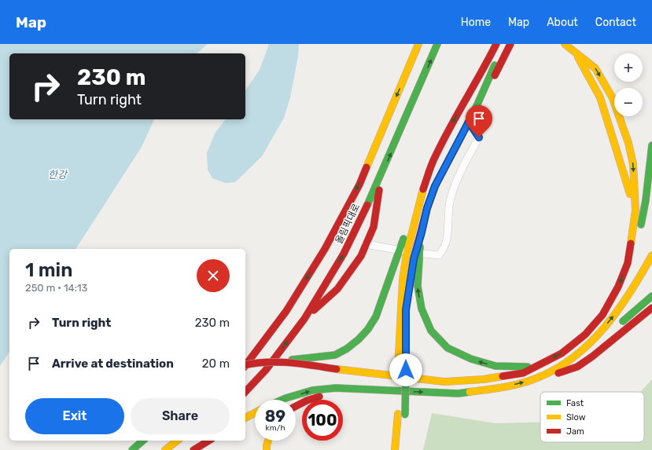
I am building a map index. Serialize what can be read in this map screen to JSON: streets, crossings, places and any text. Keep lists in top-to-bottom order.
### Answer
{
  "streets": {
    "highway": ["올림픽대로"]
  },
  "water": ["한강"],
  "legend": ["Fast", "Slow", "Jam"],
  "page": {
    "header": "Map",
    "nav": [
      "Home",
      "Map",
      "About",
      "Contact"
    ],
    "map_buttons": ["+", "−"],
    "turn": ["230 m", "Turn right"],
    "heading": ["1 min", "250 m · 14:13"],
    "list": [
      {
        "name": "Turn right",
        "value": "230 m"
      },
      {
        "name": "Arrive at destination",
        "value": "20 m"
      }
    ],
    "buttons": ["Exit", "Share"],
    "speed": "89 km/h",
    "limit": "100"
  }
}
